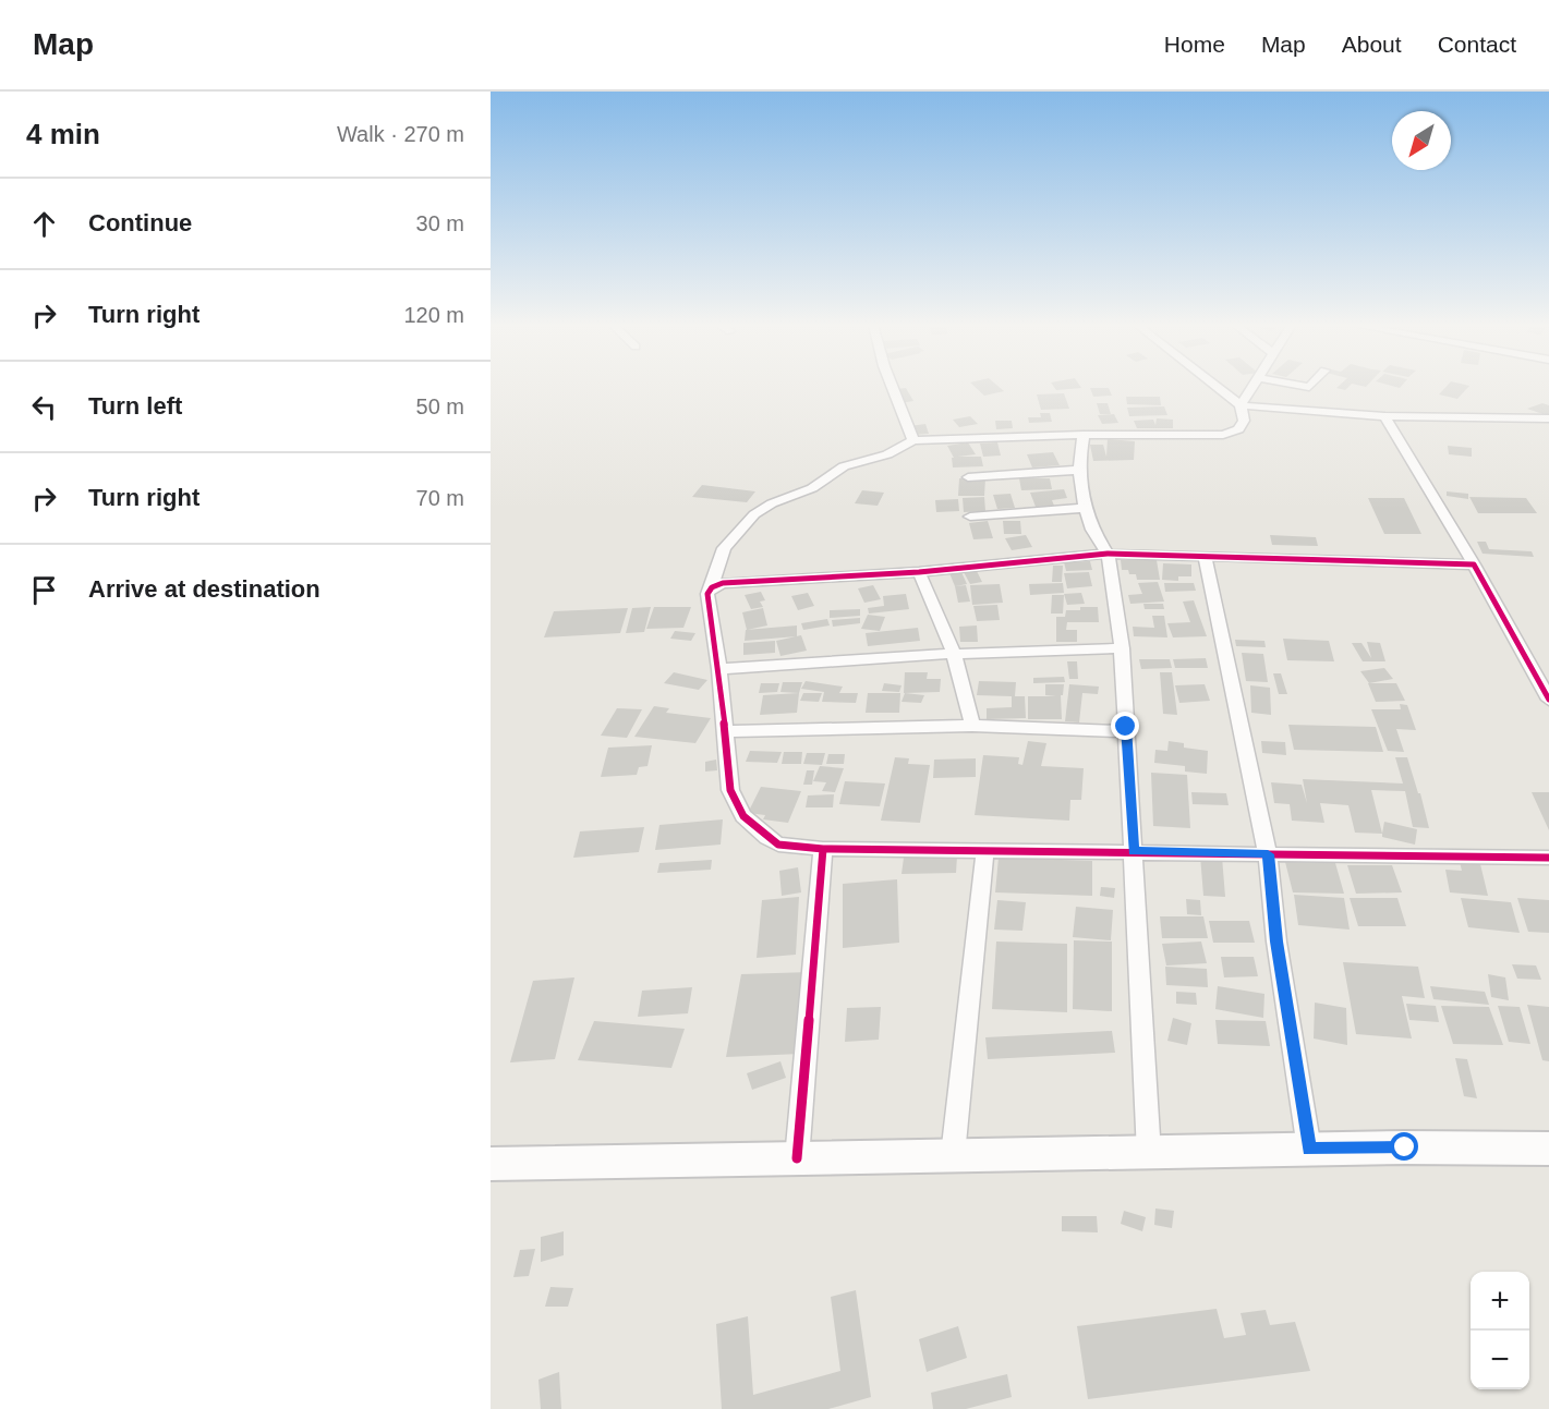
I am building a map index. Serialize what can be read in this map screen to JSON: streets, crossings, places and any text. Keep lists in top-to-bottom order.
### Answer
{
  "north": "bottom left",
  "page": {
    "header": "Map",
    "nav": [
      "Home",
      "Map",
      "About",
      "Contact"
    ],
    "heading": ["4 min", "Walk · 270 m"],
    "list": [
      ["Continue", "30 m"],
      ["Turn right", "120 m"],
      ["Turn left", "50 m"],
      ["Turn right", "70 m"],
      "Arrive at destination"
    ],
    "map_buttons": ["+", "−"]
  }
}
